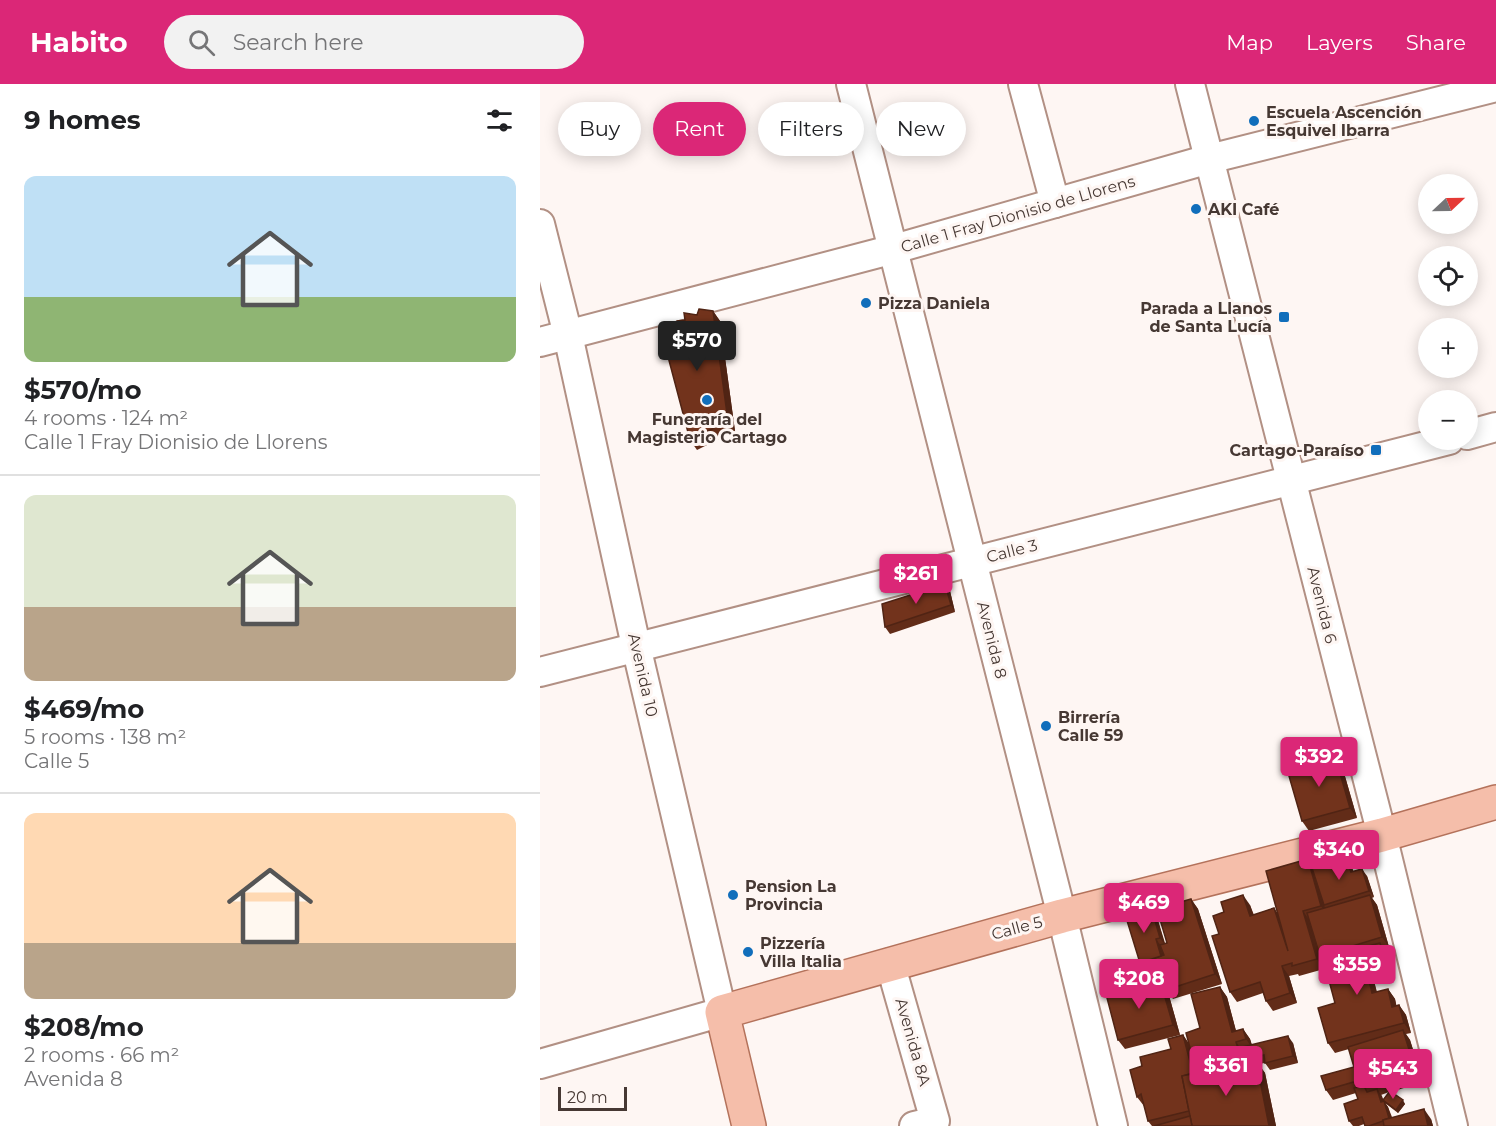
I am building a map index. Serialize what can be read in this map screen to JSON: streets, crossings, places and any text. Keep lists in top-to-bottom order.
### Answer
{
  "streets": {
    "main road": ["Avenida 10", "Calle 5"],
    "street": [
      "Calle 1 Fray Dionisio de Llorens",
      "Calle 3",
      "Avenida 6",
      "Avenida 8",
      "Avenida 8A"
    ]
  },
  "crossings": [
    ["Calle 1 Fray Dionisio de Llorens", "Avenida 6"],
    ["Calle 1 Fray Dionisio de Llorens", "Avenida 8"],
    ["Calle 1 Fray Dionisio de Llorens", "Avenida 10"],
    ["Calle 3", "Avenida 6"],
    ["Calle 3", "Avenida 8"],
    ["Calle 3", "Avenida 10"],
    ["Avenida 6", "Calle 5"],
    ["Avenida 8", "Calle 5"],
    ["Avenida 10", "Calle 5"],
    ["Calle 5", "Avenida 8A"]
  ],
  "places": {
    "other": [
      "Escuela Ascención Esquivel Ibarra",
      "AKI Café",
      "Pizza Daniela",
      "Funeraría del Magisterio Cartago",
      "Birrería Calle 59",
      "Pension La Provincia",
      "Pizzería Villa Italia"
    ],
    "transit": ["Parada a Llanos de Santa Lucía", "Cartago-Paraíso"]
  },
  "scale_bar": "20 m",
  "north": "right",
  "page": {
    "header": "Habito",
    "search": "Search here",
    "nav": ["Map", "Layers", "Share"],
    "heading": "9 homes",
    "chip": [
      "Buy",
      "Rent",
      "Filters",
      "New"
    ],
    "list": [
      {
        "name": "$570/mo",
        "note": "4 rooms · 124 m² · Calle 1 Fray Dionisio de Llorens"
      },
      {
        "name": "$469/mo",
        "note": "5 rooms · 138 m² · Calle 5"
      },
      {
        "name": "$208/mo",
        "note": "2 rooms · 66 m² · Avenida 8"
      }
    ],
    "map_buttons": ["+", "−"],
    "price": [
      "$570",
      "$261",
      "$392",
      "$340",
      "$469",
      "$359",
      "$208",
      "$361",
      "$543"
    ],
    "scale": "20 m"
  }
}
